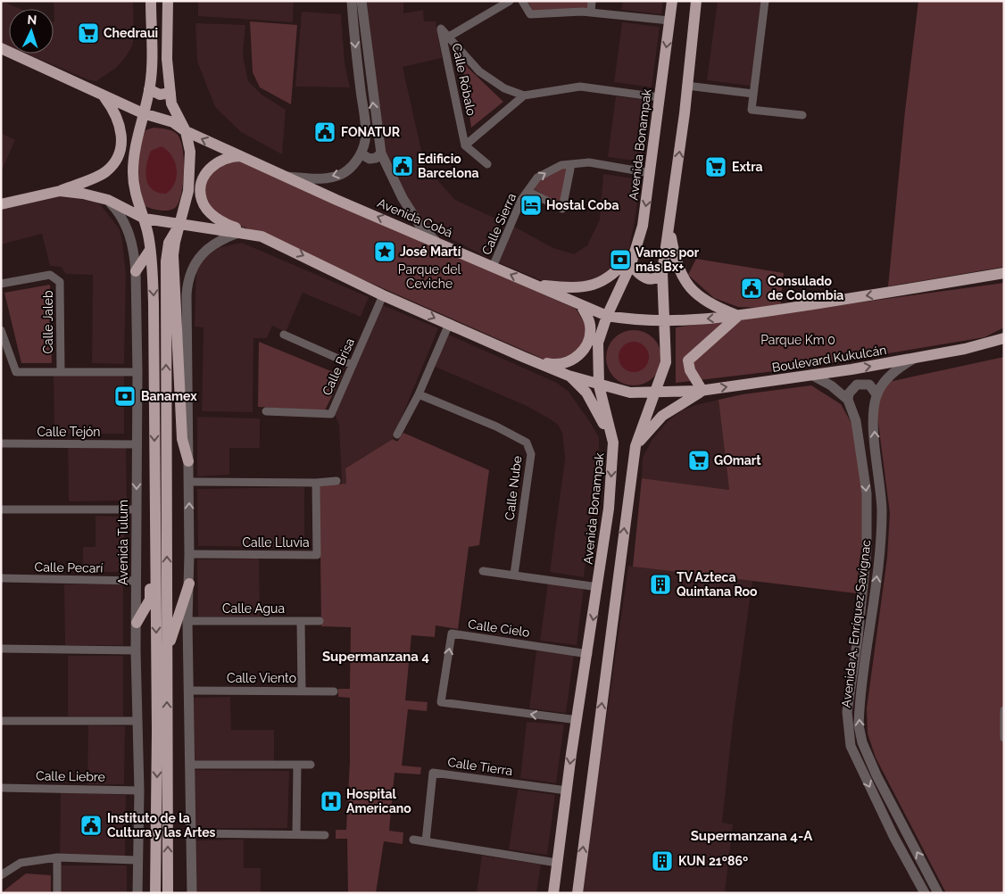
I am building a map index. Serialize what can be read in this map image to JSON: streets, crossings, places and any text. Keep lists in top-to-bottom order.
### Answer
{
  "streets": {
    "main road": ["Avenida Bonampak", "Avenida Cobá", "Boulevard Kukulcán"],
    "street": [
      "Calle Róbalo",
      "Calle Sierra",
      "Calle Jaleb",
      "Calle Brisa",
      "Calle Tejón",
      "Calle Nube",
      "Avenida Tulum",
      "Calle Lluvia",
      "Calle Pecarí",
      "Calle Agua",
      "Avenida A. Enríquez Savignac",
      "Calle Cielo",
      "Calle Viento",
      "Calle Tierra",
      "Calle Liebre"
    ]
  },
  "crossings": [
    ["Calle Róbalo", "Avenida Bonampak"],
    ["Avenida Bonampak", "Avenida Cobá"],
    ["Avenida Bonampak", "Calle Sierra"],
    ["Avenida Bonampak", "Boulevard Kukulcán"],
    ["Avenida Bonampak", "Calle Cielo"],
    ["Avenida Bonampak", "Calle Tierra"],
    ["Avenida Cobá", "Calle Sierra"],
    ["Avenida Cobá", "Boulevard Kukulcán"],
    ["Calle Jaleb", "Avenida Tulum"],
    ["Boulevard Kukulcán", "Avenida A. Enríquez Savignac"],
    ["Calle Tejón", "Avenida Tulum"],
    ["Avenida Tulum", "Calle Pecarí"],
    ["Avenida Tulum", "Calle Liebre"]
  ],
  "districts": ["Supermanzana 4", "Supermanzana 4-A"],
  "parks": ["Parque del Ceviche", "Parque Km 0"],
  "places": {
    "supermarket": ["Chedraui", "Extra", "GOmart"],
    "public building": [
      "FONATUR",
      "Edificio Barcelona",
      "Consulado de Colombia",
      "Instituto de la Cultura y las Artes"
    ],
    "hotel": ["Hostal Coba"],
    "place": ["José Martí"],
    "bank": ["Vamos por más Bx+", "Banamex"],
    "building": ["TV Azteca Quintana Roo", "KUN 21º86º"],
    "hospital": ["Hospital Americano"]
  },
  "north": "top"
}
